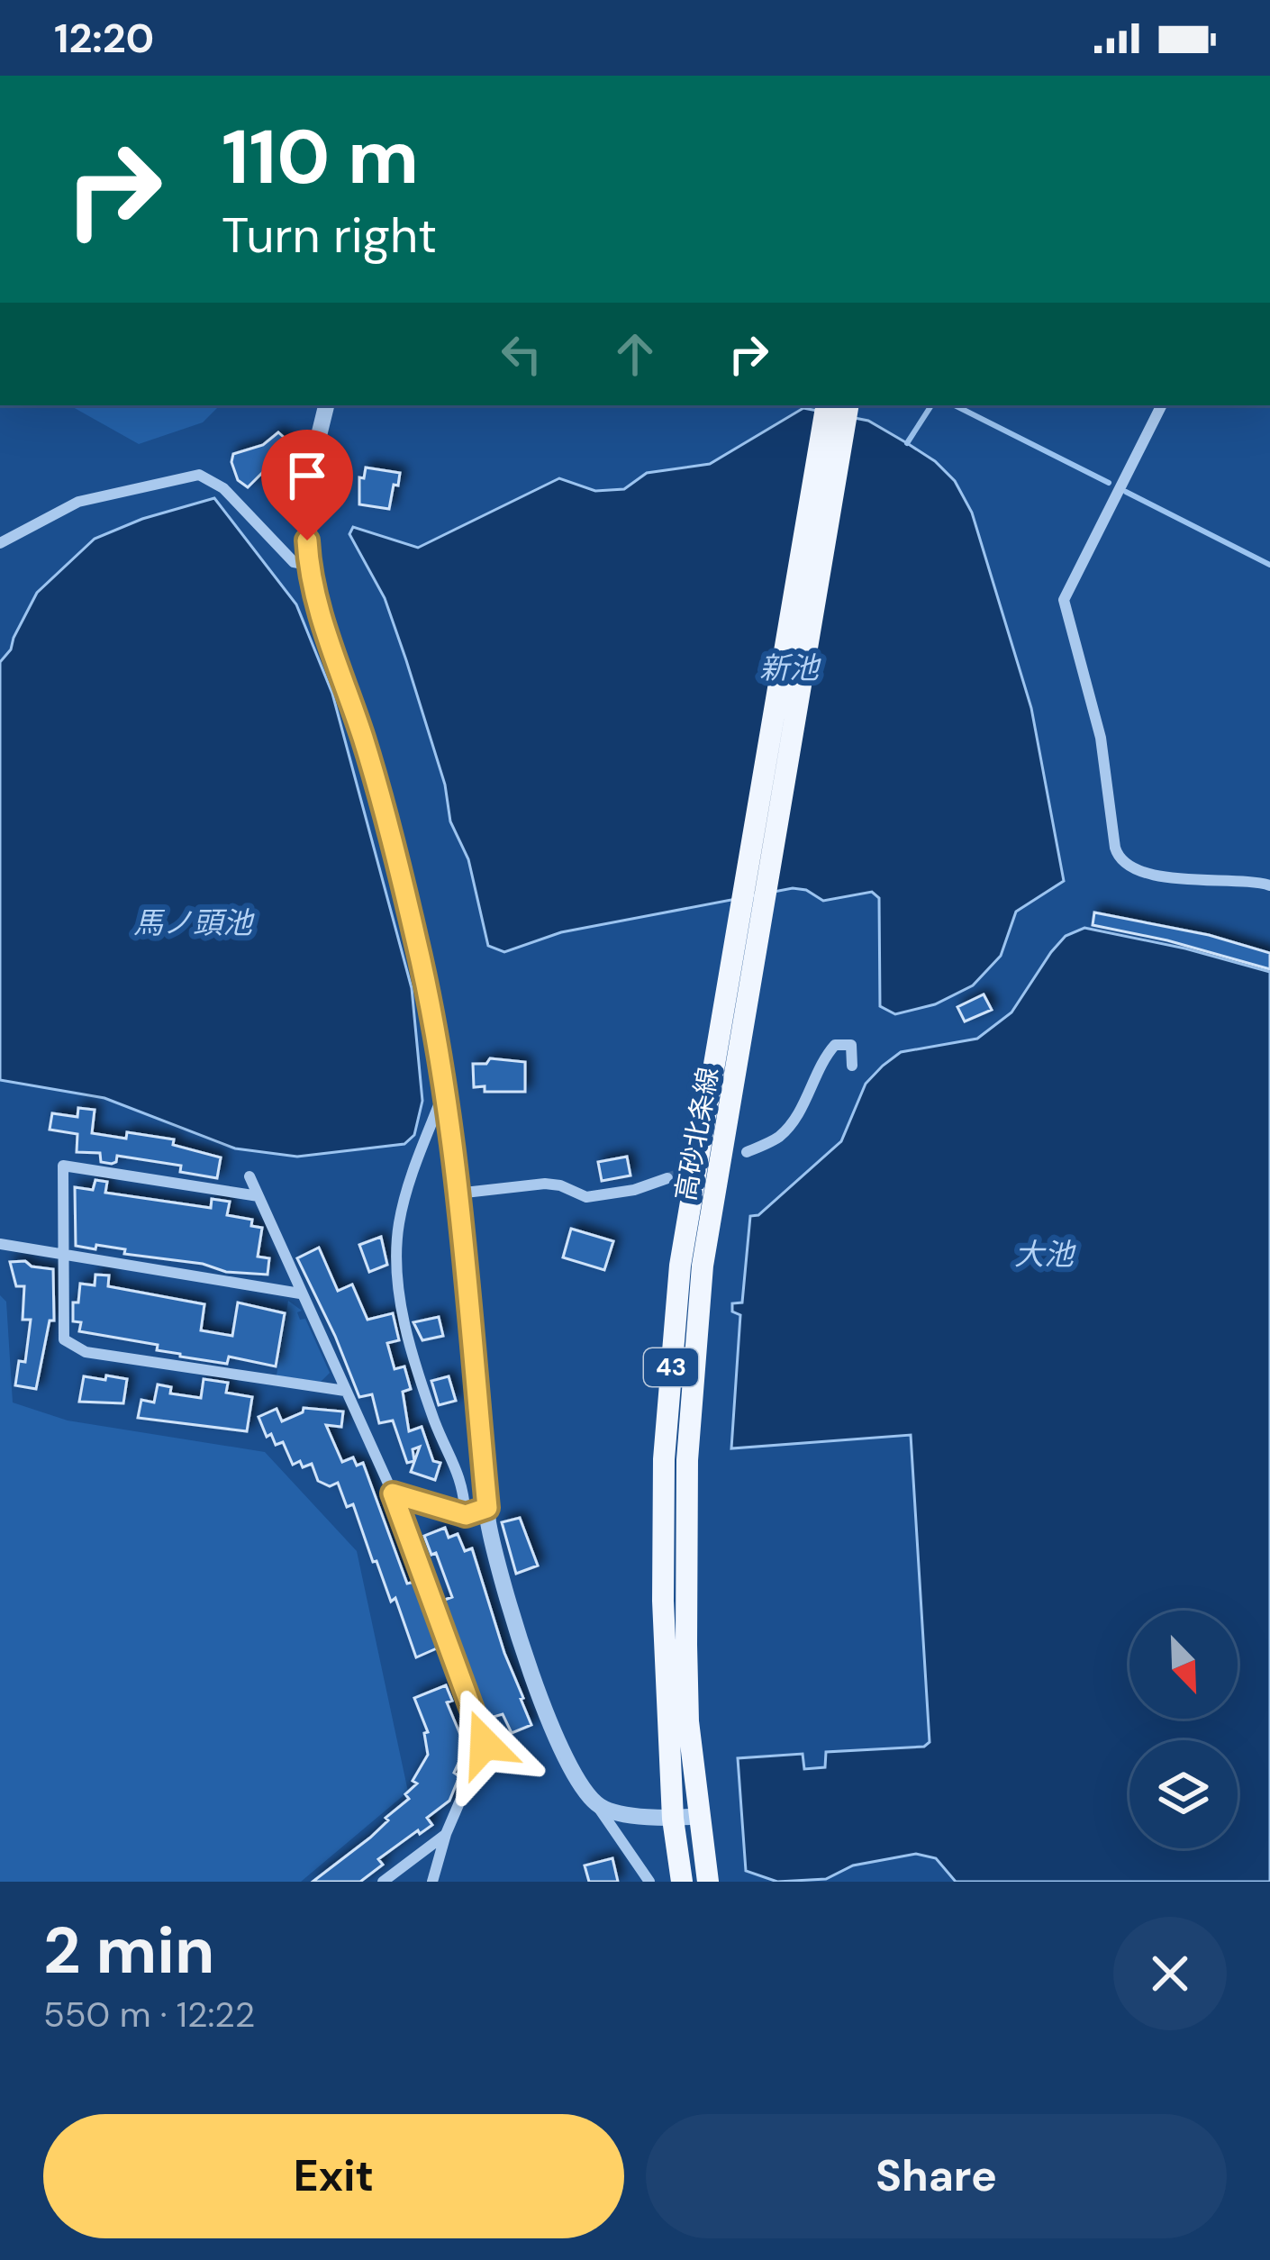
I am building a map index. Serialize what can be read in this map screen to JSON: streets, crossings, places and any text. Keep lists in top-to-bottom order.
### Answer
{
  "streets": {
    "main road": ["高砂北条線", "43"]
  },
  "water": ["新池", "馬ノ頭池", "大池"],
  "north": "bottom right",
  "page": {
    "status": "12:20",
    "turn": ["110 m", "Turn right"],
    "heading": ["2 min", "550 m · 12:22"],
    "buttons": ["Exit", "Share"]
  }
}
